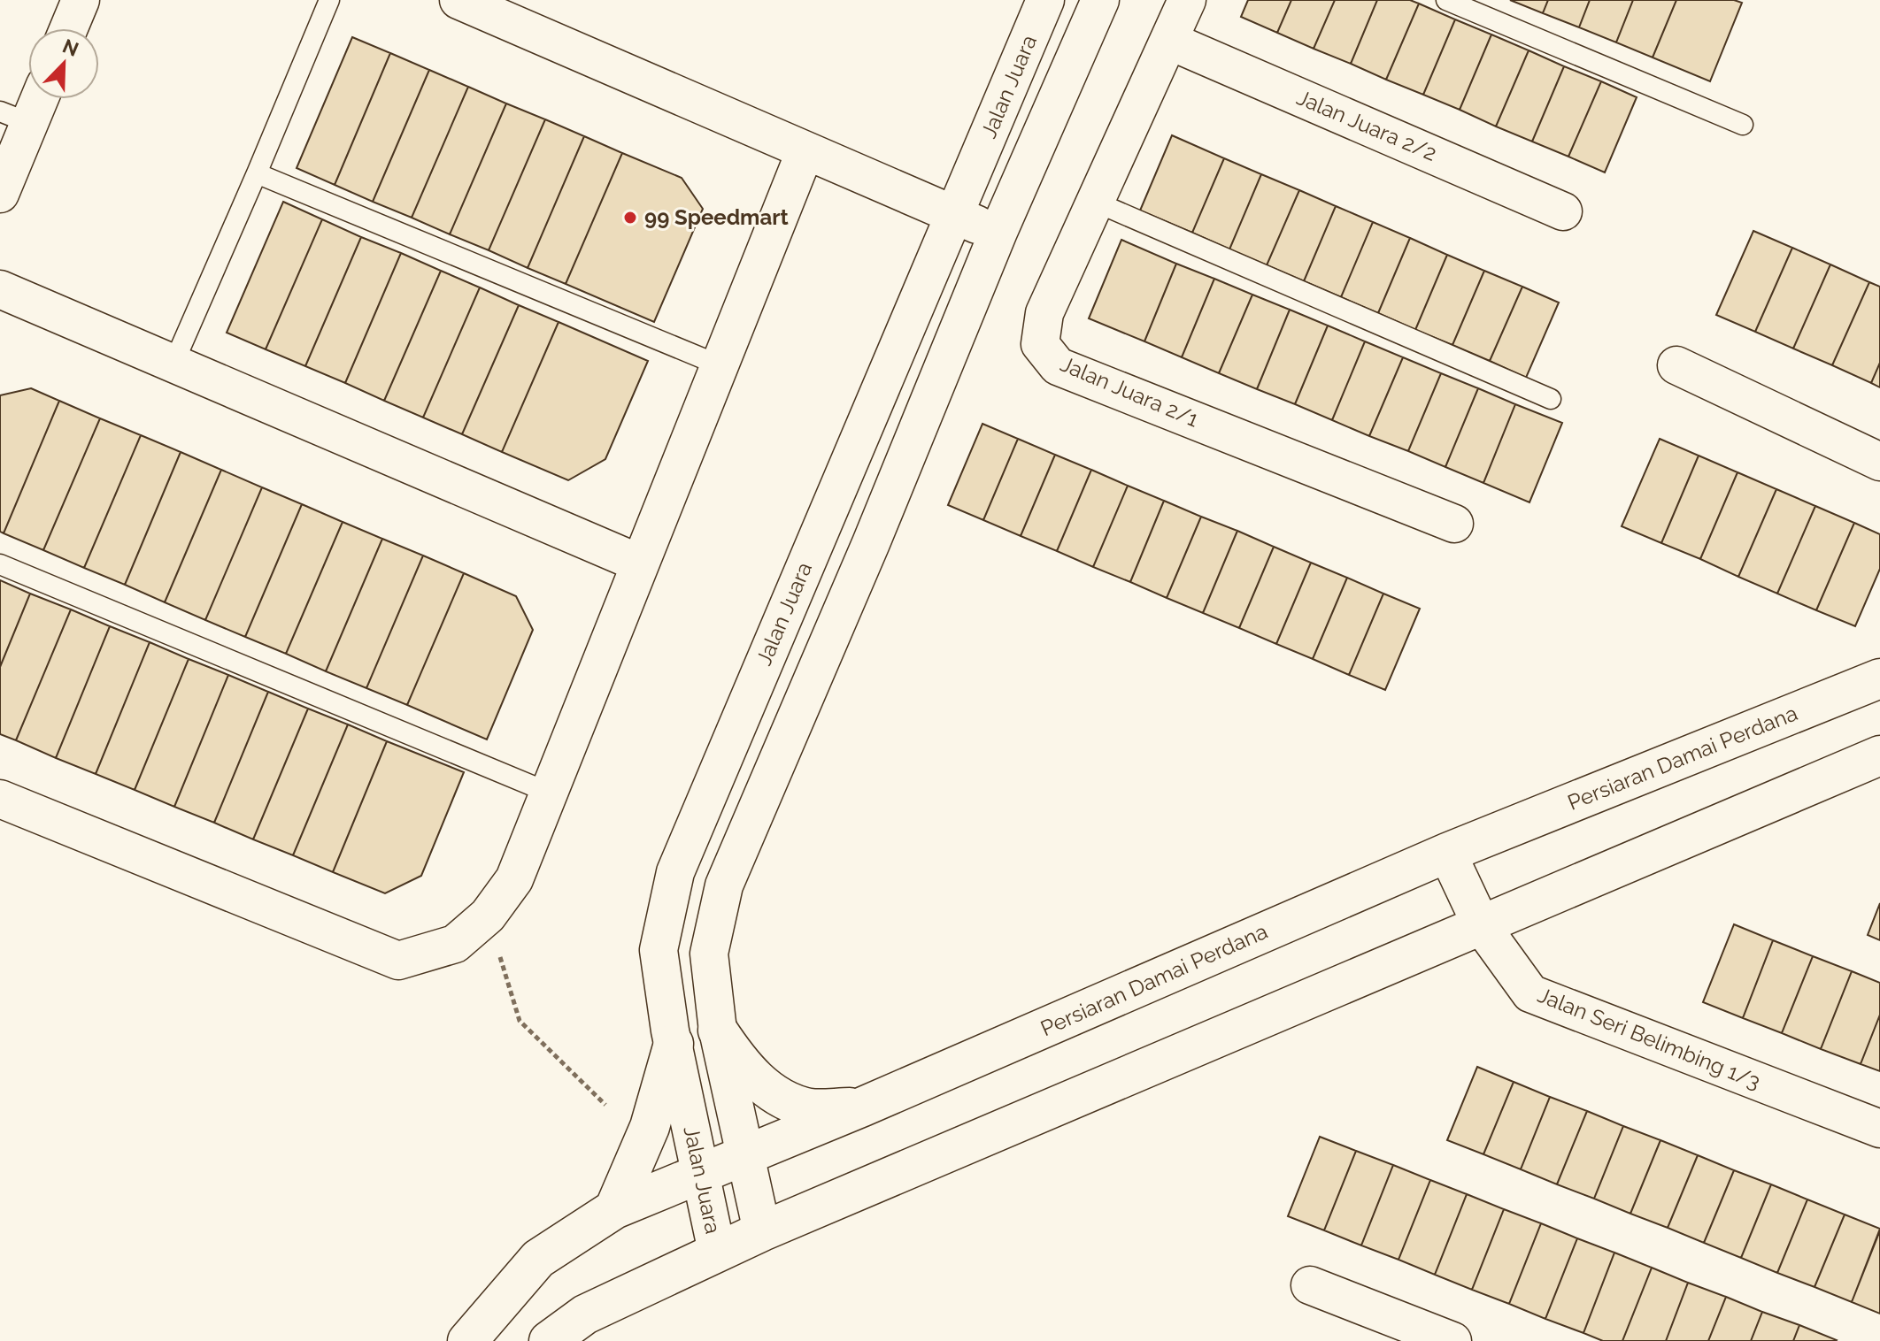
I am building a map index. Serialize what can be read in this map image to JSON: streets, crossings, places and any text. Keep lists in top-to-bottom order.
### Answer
{
  "streets": {
    "main road": ["Persiaran Damai Perdana"],
    "street": [
      "Jalan Juara",
      "Jalan Juara 2/2",
      "Jalan Juara 2/1",
      "Jalan Seri Belimbing 1/3"
    ]
  },
  "crossings": [
    ["Jalan Juara", "Persiaran Damai Perdana"],
    ["Jalan Juara 2/2", "Jalan Juara 2/1"],
    ["Persiaran Damai Perdana", "Jalan Seri Belimbing 1/3"]
  ],
  "places": ["99 Speedmart"],
  "north": "top right"
}
